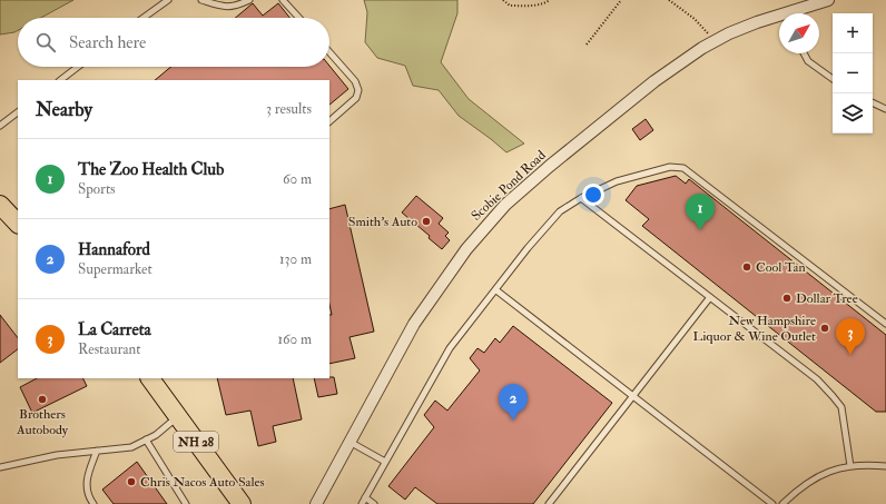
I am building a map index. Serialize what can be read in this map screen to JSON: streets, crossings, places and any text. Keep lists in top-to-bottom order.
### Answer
{
  "streets": {
    "main road": ["NH 28"],
    "street": ["Scobie Pond Road"]
  },
  "places": [
    "Smith's Auto",
    "Cool Tan",
    "Dollar Tree",
    "New Hampshire Liquor & Wine Outlet",
    "Brothers Autobody",
    "Chris Nacos Auto Sales"
  ],
  "north": "top right",
  "page": {
    "map_buttons": ["+", "−"],
    "search": "Search here",
    "heading": ["Nearby", "3 results"],
    "list": [
      {
        "mark": "1",
        "name": "The Zoo Health Club",
        "note": "Sports",
        "value": "60 m"
      },
      {
        "mark": "2",
        "name": "Hannaford",
        "note": "Supermarket",
        "value": "130 m"
      },
      {
        "mark": "3",
        "name": "La Carreta",
        "note": "Restaurant",
        "value": "160 m"
      }
    ],
    "pins": ["1", "3", "2"]
  }
}
